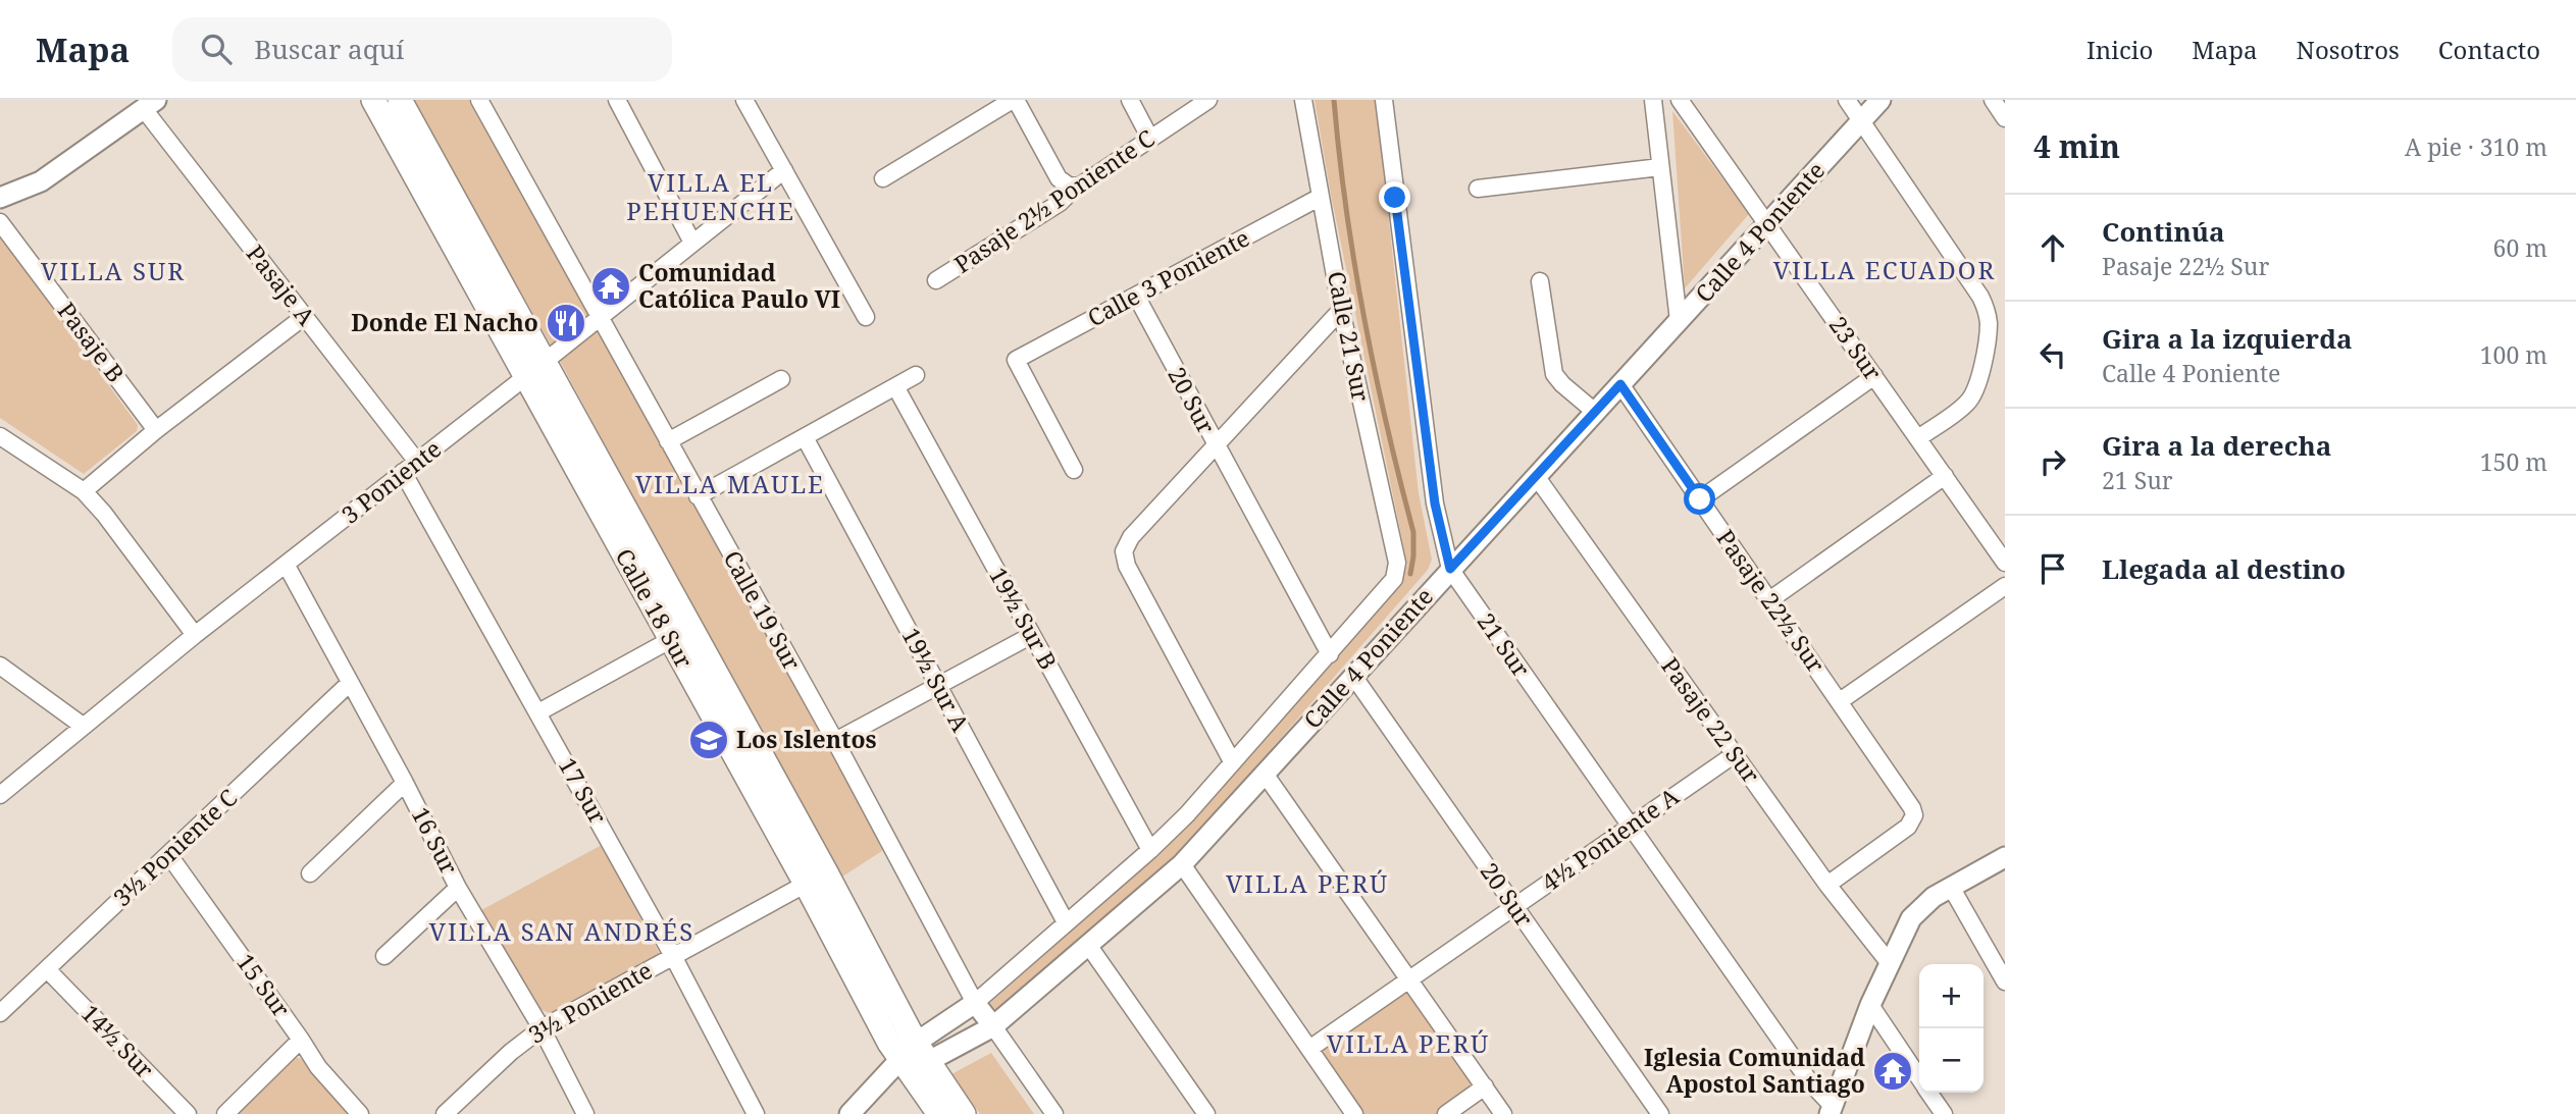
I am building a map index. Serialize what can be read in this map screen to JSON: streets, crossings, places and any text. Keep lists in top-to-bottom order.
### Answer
{
  "streets": {
    "main road": ["Calle 18 Sur"],
    "street": [
      "Pasaje 2½ Poniente C",
      "Calle 4 Poniente",
      "Calle 3 Poniente",
      "Pasaje A",
      "Calle 21 Sur",
      "Pasaje B",
      "23 Sur",
      "20 Sur",
      "3 Poniente",
      "Pasaje 22½ Sur",
      "Calle 19 Sur",
      "19½ Sur B",
      "21 Sur",
      "19½ Sur A",
      "Pasaje 22 Sur",
      "17 Sur",
      "4½ Poniente A",
      "16 Sur",
      "3½ Poniente C",
      "15 Sur",
      "3½ Poniente",
      "14½ Sur"
    ]
  },
  "crossings": [
    ["Calle 4 Poniente", "Calle 21 Sur"],
    ["Calle 4 Poniente", "23 Sur"],
    ["Calle 4 Poniente", "20 Sur"],
    ["Calle 4 Poniente", "Pasaje 22½ Sur"],
    ["Calle 4 Poniente", "Calle 18 Sur"],
    ["Calle 4 Poniente", "Calle 19 Sur"],
    ["Calle 4 Poniente", "19½ Sur B"],
    ["Calle 4 Poniente", "21 Sur"],
    ["Calle 4 Poniente", "19½ Sur A"],
    ["Calle 4 Poniente", "Pasaje 22 Sur"],
    ["Calle 3 Poniente", "Calle 21 Sur"],
    ["Calle 3 Poniente", "20 Sur"],
    ["Pasaje A", "3 Poniente"],
    ["Pasaje A", "17 Sur"],
    ["20 Sur", "4½ Poniente A"],
    ["3 Poniente", "Calle 18 Sur"],
    ["3 Poniente", "Calle 19 Sur"],
    ["3 Poniente", "17 Sur"],
    ["3 Poniente", "16 Sur"],
    ["Pasaje 22½ Sur", "Pasaje 22 Sur"],
    ["Calle 18 Sur", "3½ Poniente"],
    ["21 Sur", "4½ Poniente A"],
    ["Pasaje 22 Sur", "4½ Poniente A"],
    ["17 Sur", "3½ Poniente"],
    ["16 Sur", "3½ Poniente C"],
    ["16 Sur", "3½ Poniente"],
    ["3½ Poniente C", "15 Sur"],
    ["3½ Poniente C", "14½ Sur"]
  ],
  "districts": [
    "VILLA EL PEHUENCHE",
    "VILLA ECUADOR",
    "VILLA SUR",
    "VILLA MAULE",
    "VILLA PERÚ",
    "VILLA SAN ANDRÉS",
    "VILLA PERÚ"
  ],
  "places": {
    "temple": ["Comunidad Católica Paulo VI", "Iglesia Comunidad Apostol Santiago"],
    "restaurant": ["Donde El Nacho"],
    "school or university": ["Los Islentos"]
  },
  "page": {
    "header": "Mapa",
    "search": "Buscar aquí",
    "nav": [
      "Inicio",
      "Mapa",
      "Nosotros",
      "Contacto"
    ],
    "heading": ["4 min", "A pie · 310 m"],
    "list": [
      ["Continúa", "Pasaje 22½ Sur", "60 m"],
      ["Gira a la izquierda", "Calle 4 Poniente", "100 m"],
      ["Gira a la derecha", "21 Sur", "150 m"],
      "Llegada al destino"
    ],
    "map_buttons": ["+", "−"]
  }
}
